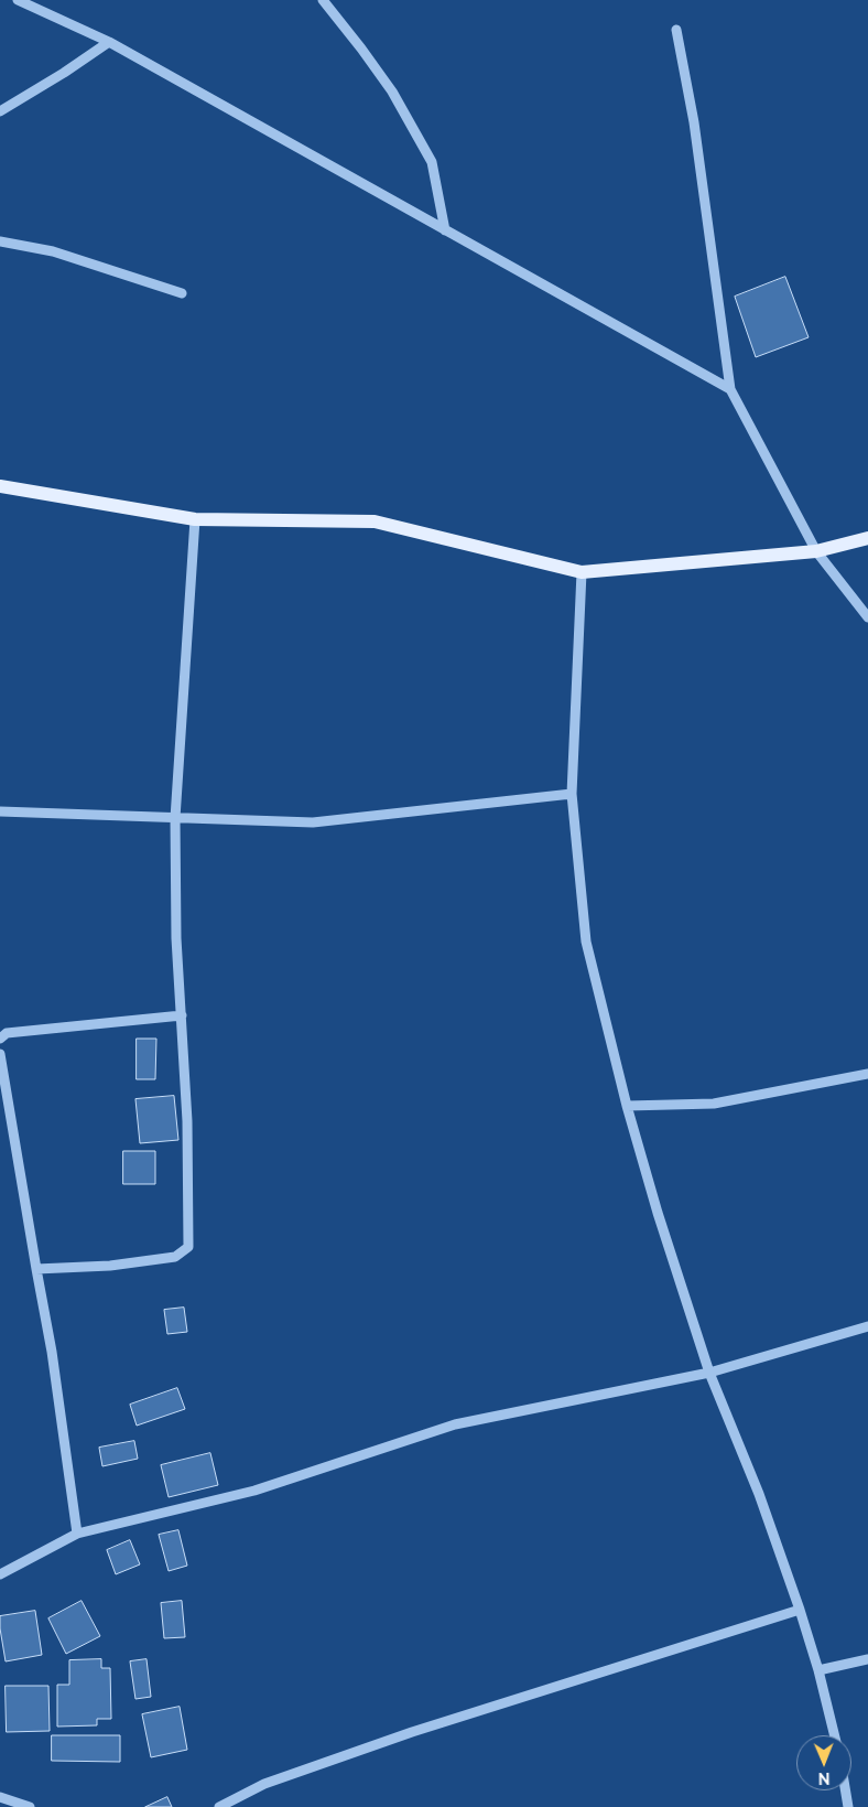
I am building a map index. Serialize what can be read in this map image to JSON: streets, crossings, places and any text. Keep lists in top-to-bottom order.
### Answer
{
  "north": "bottom"
}
